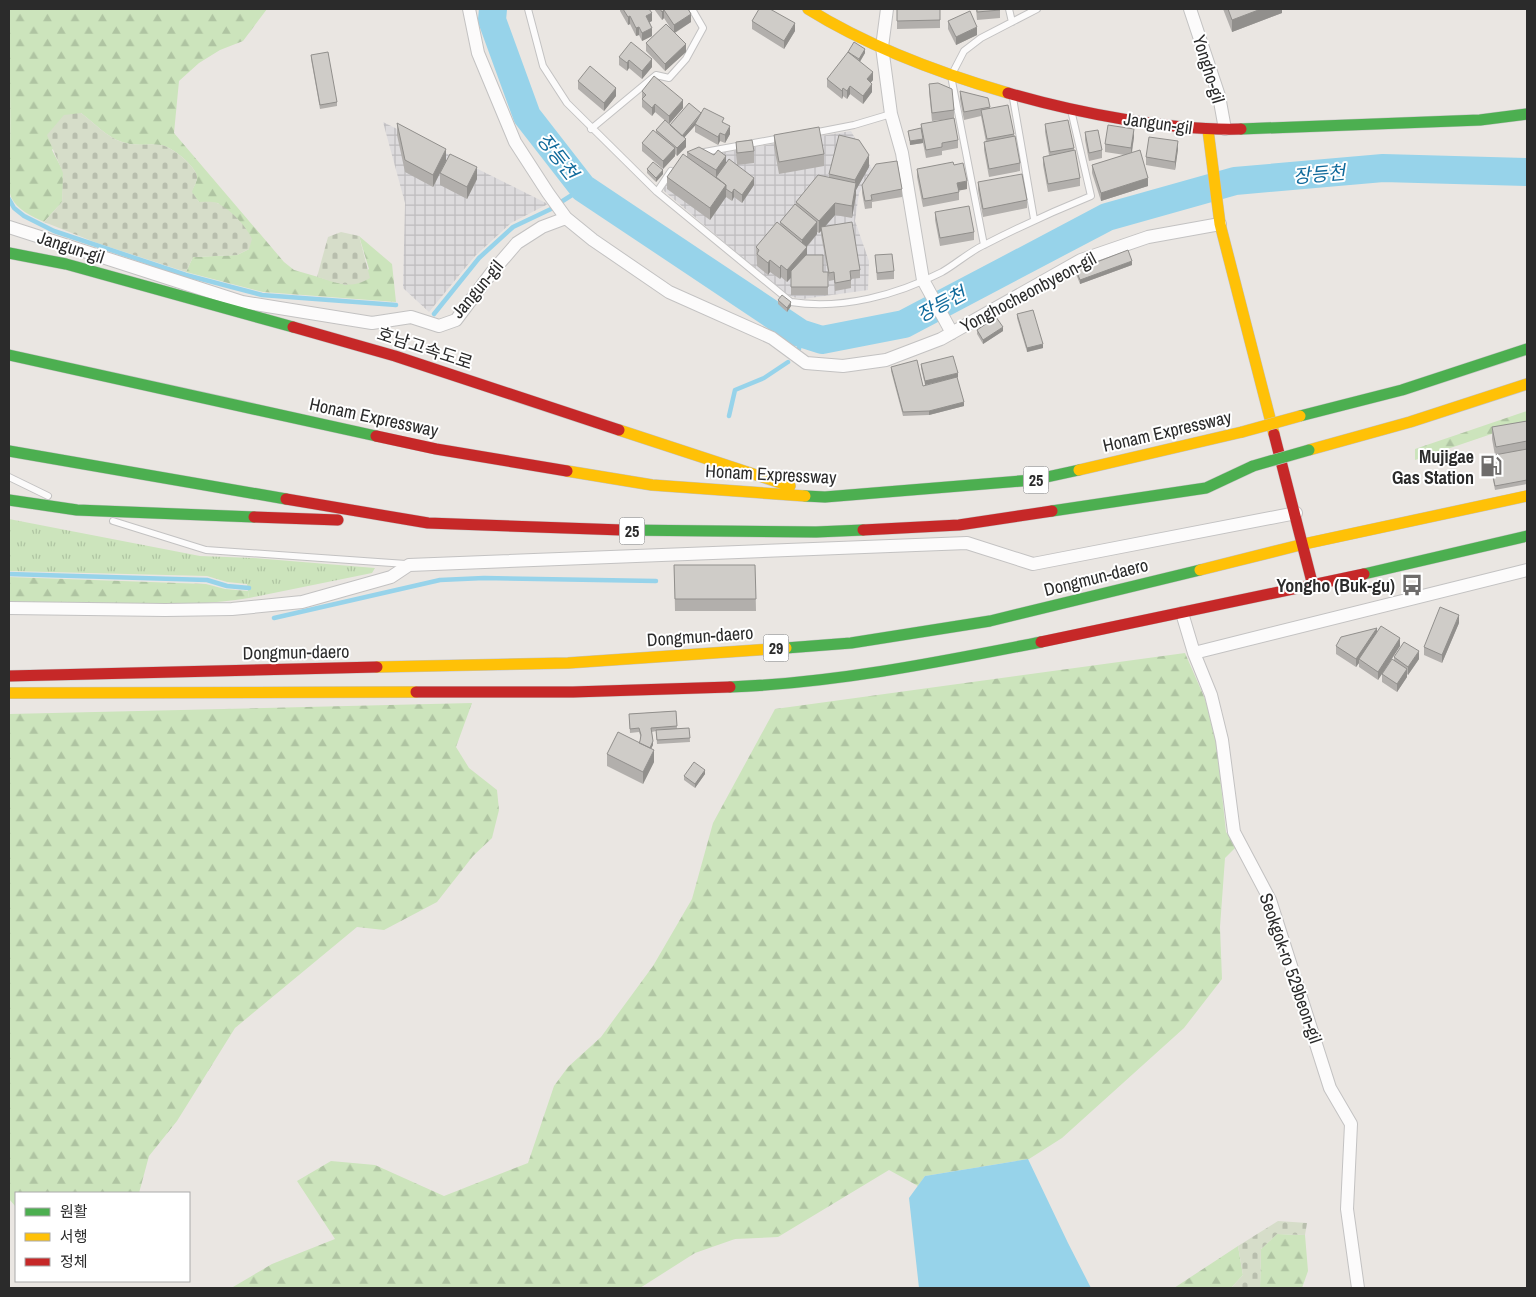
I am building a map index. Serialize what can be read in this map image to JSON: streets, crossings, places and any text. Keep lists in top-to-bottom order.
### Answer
{
  "streets": {
    "main road": [
      "Jangun-gil",
      "호남고속도로",
      "Honam Expressway",
      "25",
      "Dongmun-daero",
      "29"
    ],
    "street": ["Yongho-gil", "Yonghocheonbyeon-gil", "Seokgok-ro 529beon-gil"]
  },
  "crossings": [
    ["Yongho-gil", "Jangun-gil"],
    ["Jangun-gil", "Yonghocheonbyeon-gil"],
    ["호남고속도로", "Honam Expressway"],
    ["29", "Seokgok-ro 529beon-gil"]
  ],
  "water": ["장등천"],
  "places": {
    "fuel station": ["Mujigae Gas Station"],
    "bus stop": ["Yongho (Buk-gu)"]
  },
  "legend": ["원활", "서행", "정체"]
}
